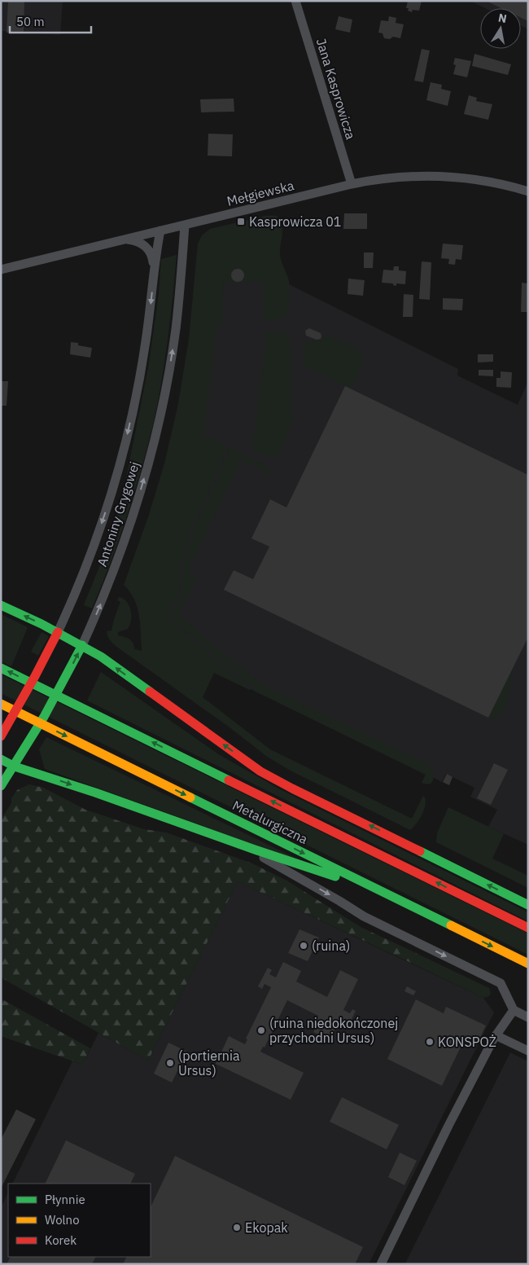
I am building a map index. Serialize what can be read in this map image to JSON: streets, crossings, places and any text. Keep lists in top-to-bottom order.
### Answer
{
  "streets": {
    "main road": ["Antoniny Grygowej", "Metalurgiczna"],
    "street": ["Jana Kasprowicza", "Mełgiewska"]
  },
  "crossings": [
    ["Jana Kasprowicza", "Mełgiewska"],
    ["Mełgiewska", "Antoniny Grygowej"]
  ],
  "places": {
    "transit": ["Kasprowicza 01"],
    "other": [
      "(ruina)",
      "(ruina niedokończonej przychodni Ursus)",
      "KONSPOŻ",
      "(portiernia Ursus)",
      "Ekopak"
    ]
  },
  "legend": ["Płynnie", "Wolno", "Korek"],
  "scale_bar": "50 m",
  "north": "top"
}
